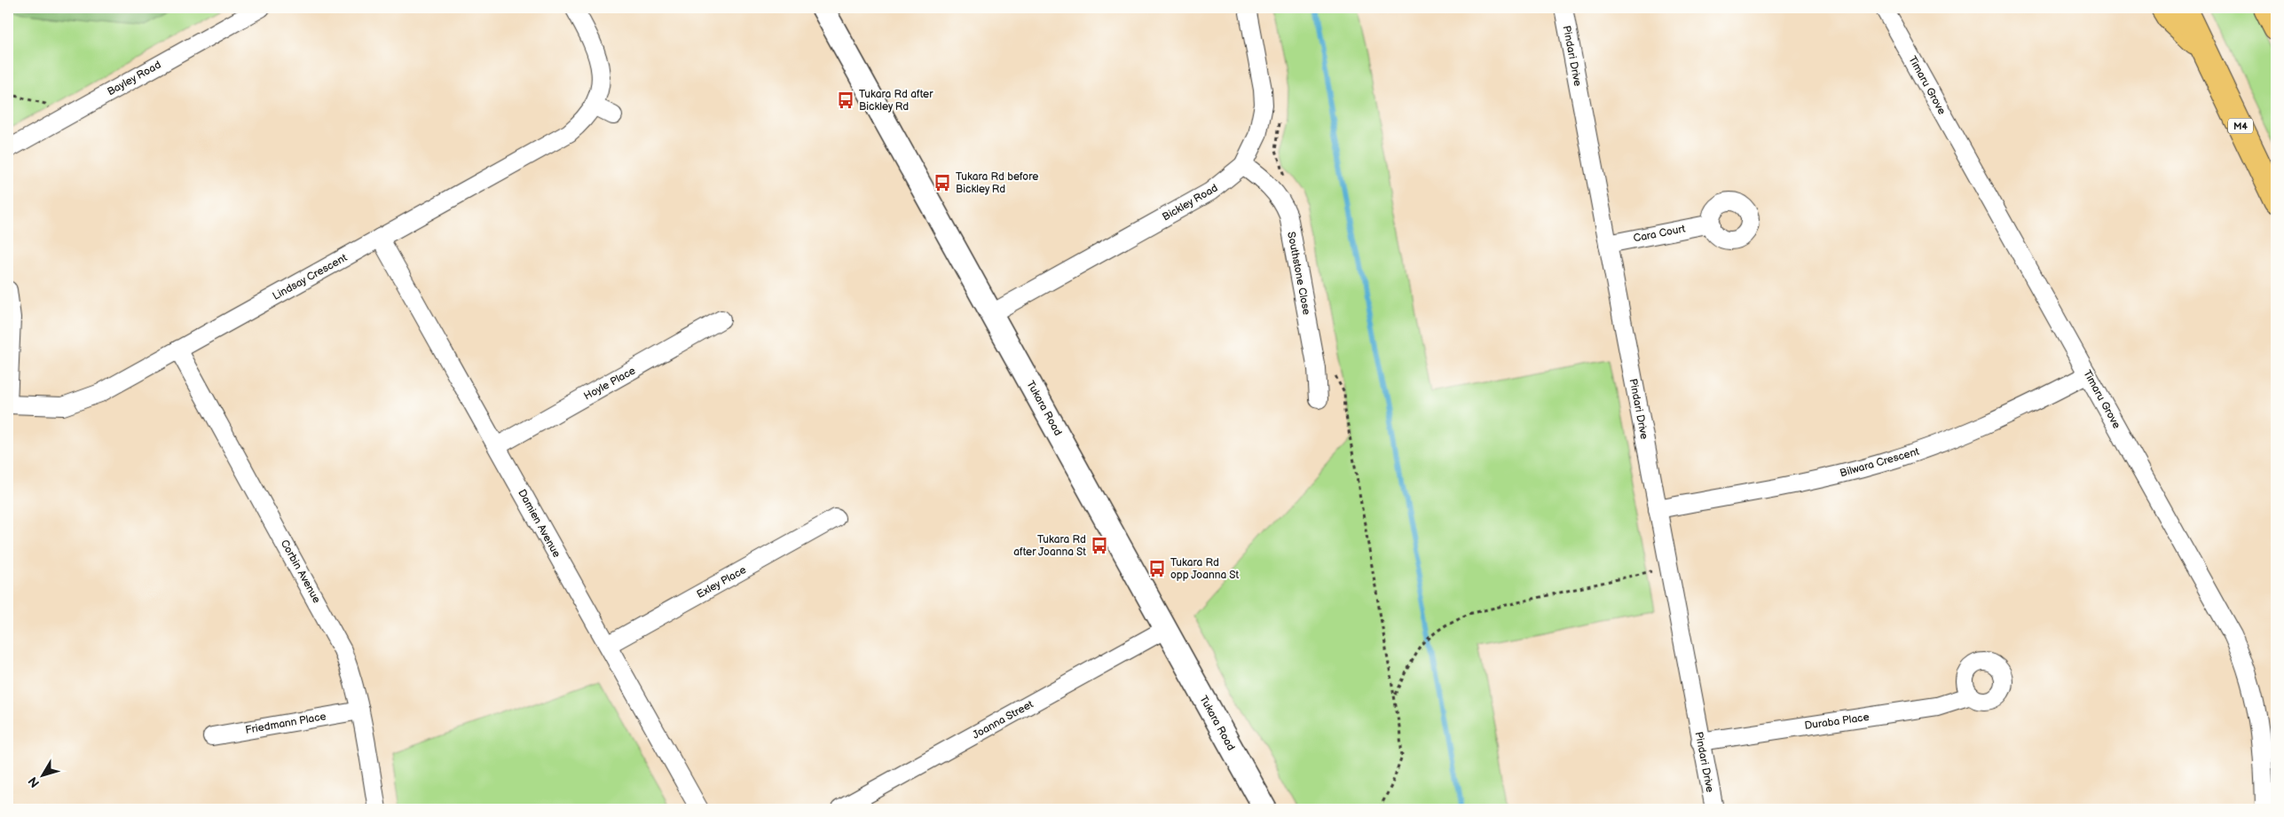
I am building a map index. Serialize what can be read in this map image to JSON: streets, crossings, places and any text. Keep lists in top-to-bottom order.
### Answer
{
  "streets": {
    "highway": ["M4"],
    "street": [
      "Pindari Drive",
      "Bayley Road",
      "Timaru Grove",
      "Bickley Road",
      "Cara Court",
      "Southstone Close",
      "Lindsay Crescent",
      "Hoyle Place",
      "Tukara Road",
      "Bilwara Crescent",
      "Damien Avenue",
      "Corbin Avenue",
      "Exley Place",
      "Joanna Street",
      "Duraba Place",
      "Friedmann Place"
    ]
  },
  "crossings": [
    ["Pindari Drive", "Cara Court"],
    ["Pindari Drive", "Bilwara Crescent"],
    ["Pindari Drive", "Duraba Place"],
    ["Timaru Grove", "Bilwara Crescent"],
    ["Bickley Road", "Southstone Close"],
    ["Bickley Road", "Tukara Road"],
    ["Lindsay Crescent", "Damien Avenue"],
    ["Lindsay Crescent", "Corbin Avenue"],
    ["Hoyle Place", "Damien Avenue"],
    ["Tukara Road", "Joanna Street"],
    ["Damien Avenue", "Exley Place"],
    ["Corbin Avenue", "Friedmann Place"]
  ],
  "places": {
    "bus stop": [
      "Tukara Rd after Bickley Rd",
      "Tukara Rd before Bickley Rd",
      "Tukara Rd after Joanna St",
      "Tukara Rd opp Joanna St"
    ]
  },
  "north": "bottom left"
}
